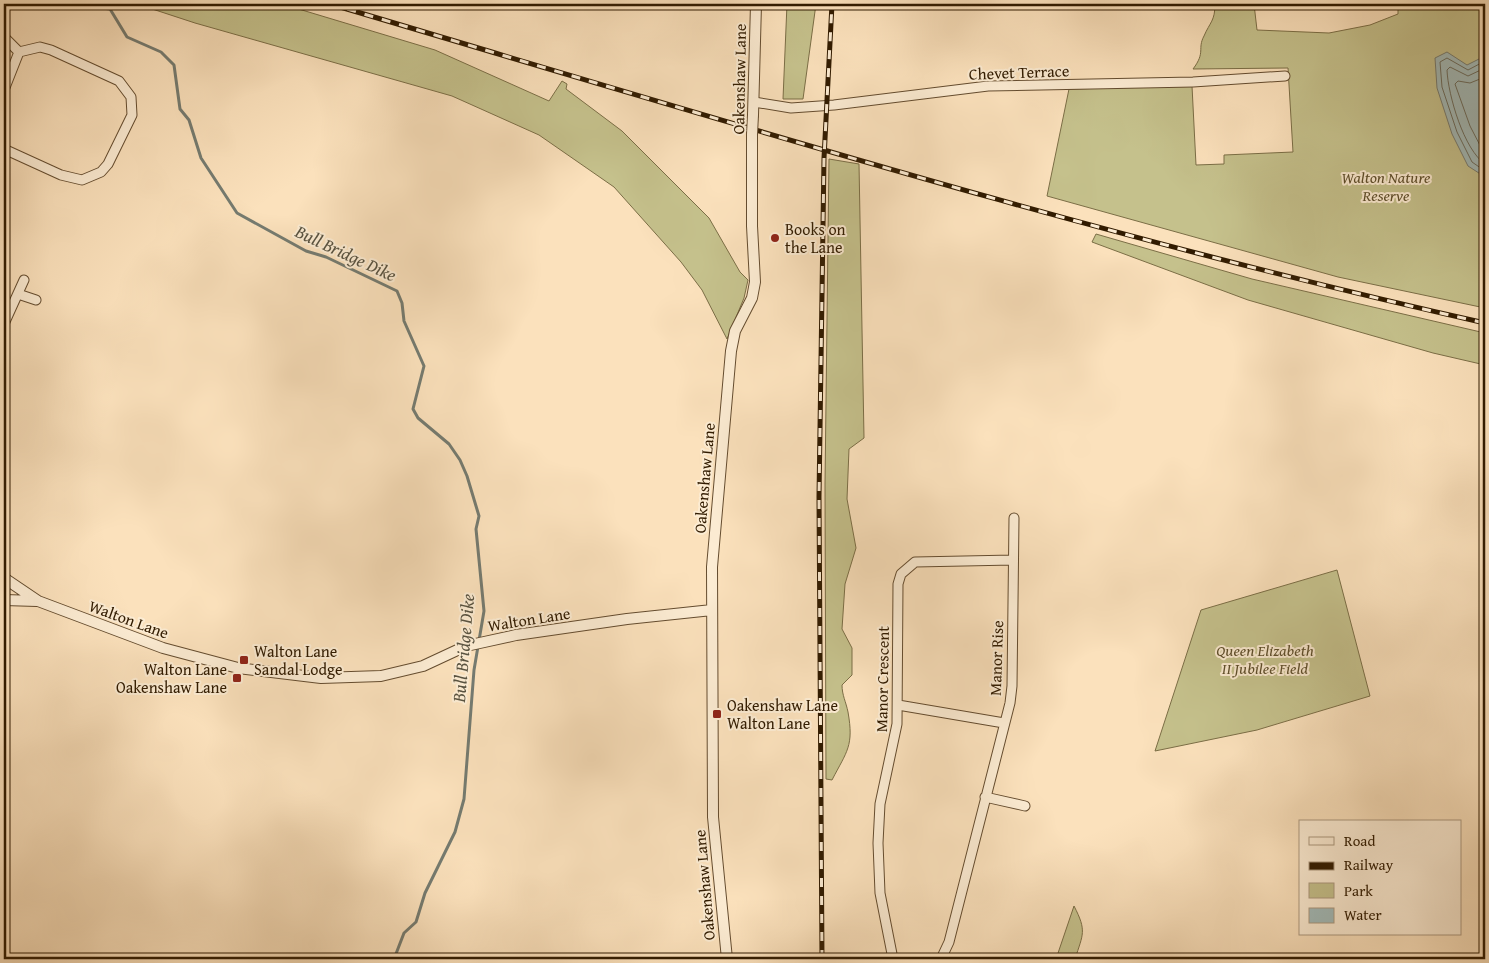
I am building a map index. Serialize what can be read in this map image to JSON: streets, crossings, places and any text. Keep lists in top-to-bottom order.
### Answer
{
  "streets": {
    "street": [
      "Chevet Terrace",
      "Oakenshaw Lane",
      "Walton Lane",
      "Manor Rise",
      "Manor Crescent"
    ]
  },
  "crossings": [
    ["Chevet Terrace", "Oakenshaw Lane"],
    ["Oakenshaw Lane", "Walton Lane"],
    ["Manor Rise", "Manor Crescent"]
  ],
  "water": ["Bull Bridge Dike"],
  "parks": ["Walton Nature Reserve", "Queen Elizabeth II Jubilee Field"],
  "places": {
    "other": ["Books on the Lane"],
    "transit": ["Walton Lane Sandal Lodge", "Walton Lane Oakenshaw Lane", "Oakenshaw Lane Walton Lane"]
  },
  "legend": [
    "Road",
    "Railway",
    "Park",
    "Water"
  ]
}
